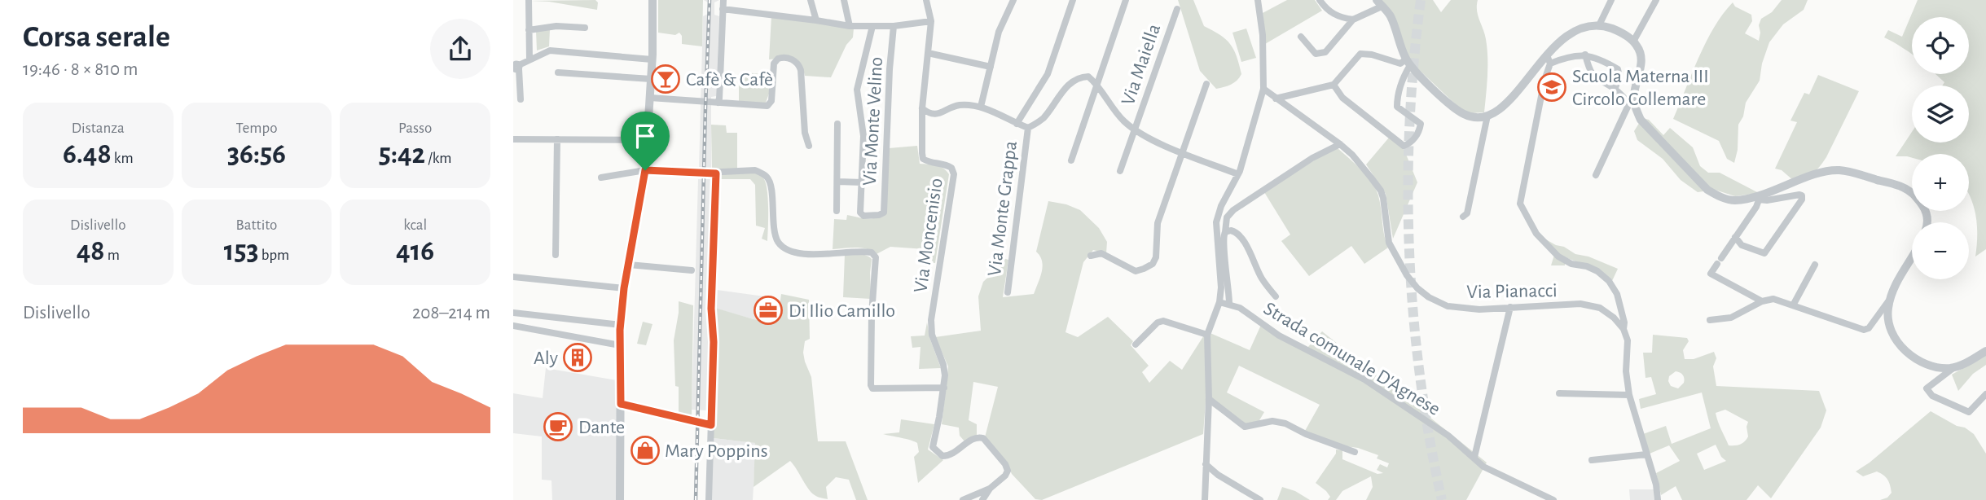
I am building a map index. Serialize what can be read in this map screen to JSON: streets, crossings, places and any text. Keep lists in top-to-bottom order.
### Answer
{
  "streets": {
    "street": [
      "Via Maiella",
      "Via Monte Velino",
      "Via Monte Grappa",
      "Via Moncenisio",
      "Via Pianacci",
      "Strada comunale D'Agnese"
    ]
  },
  "places": {
    "bar": ["Cafè & Cafè"],
    "school or university": ["Scuola Materna III Circolo Collemare"],
    "office": ["Di Ilio Camillo"],
    "building": ["Aly"],
    "cafe": ["Dante"],
    "shop": ["Mary Poppins"]
  },
  "page": {
    "heading": ["Corsa serale", "19:46 · 8 × 810 m"],
    "map_buttons": ["+", "−"],
    "stats": [
      ["Distanza", "6.48 km"],
      ["Tempo", "36:56"],
      ["Passo", "5:42 /km"],
      ["Dislivello", "48 m"],
      ["Battito", "153 bpm"],
      ["kcal", "416"]
    ],
    "chart": ["Dislivello", "208–214 m"]
  }
}
